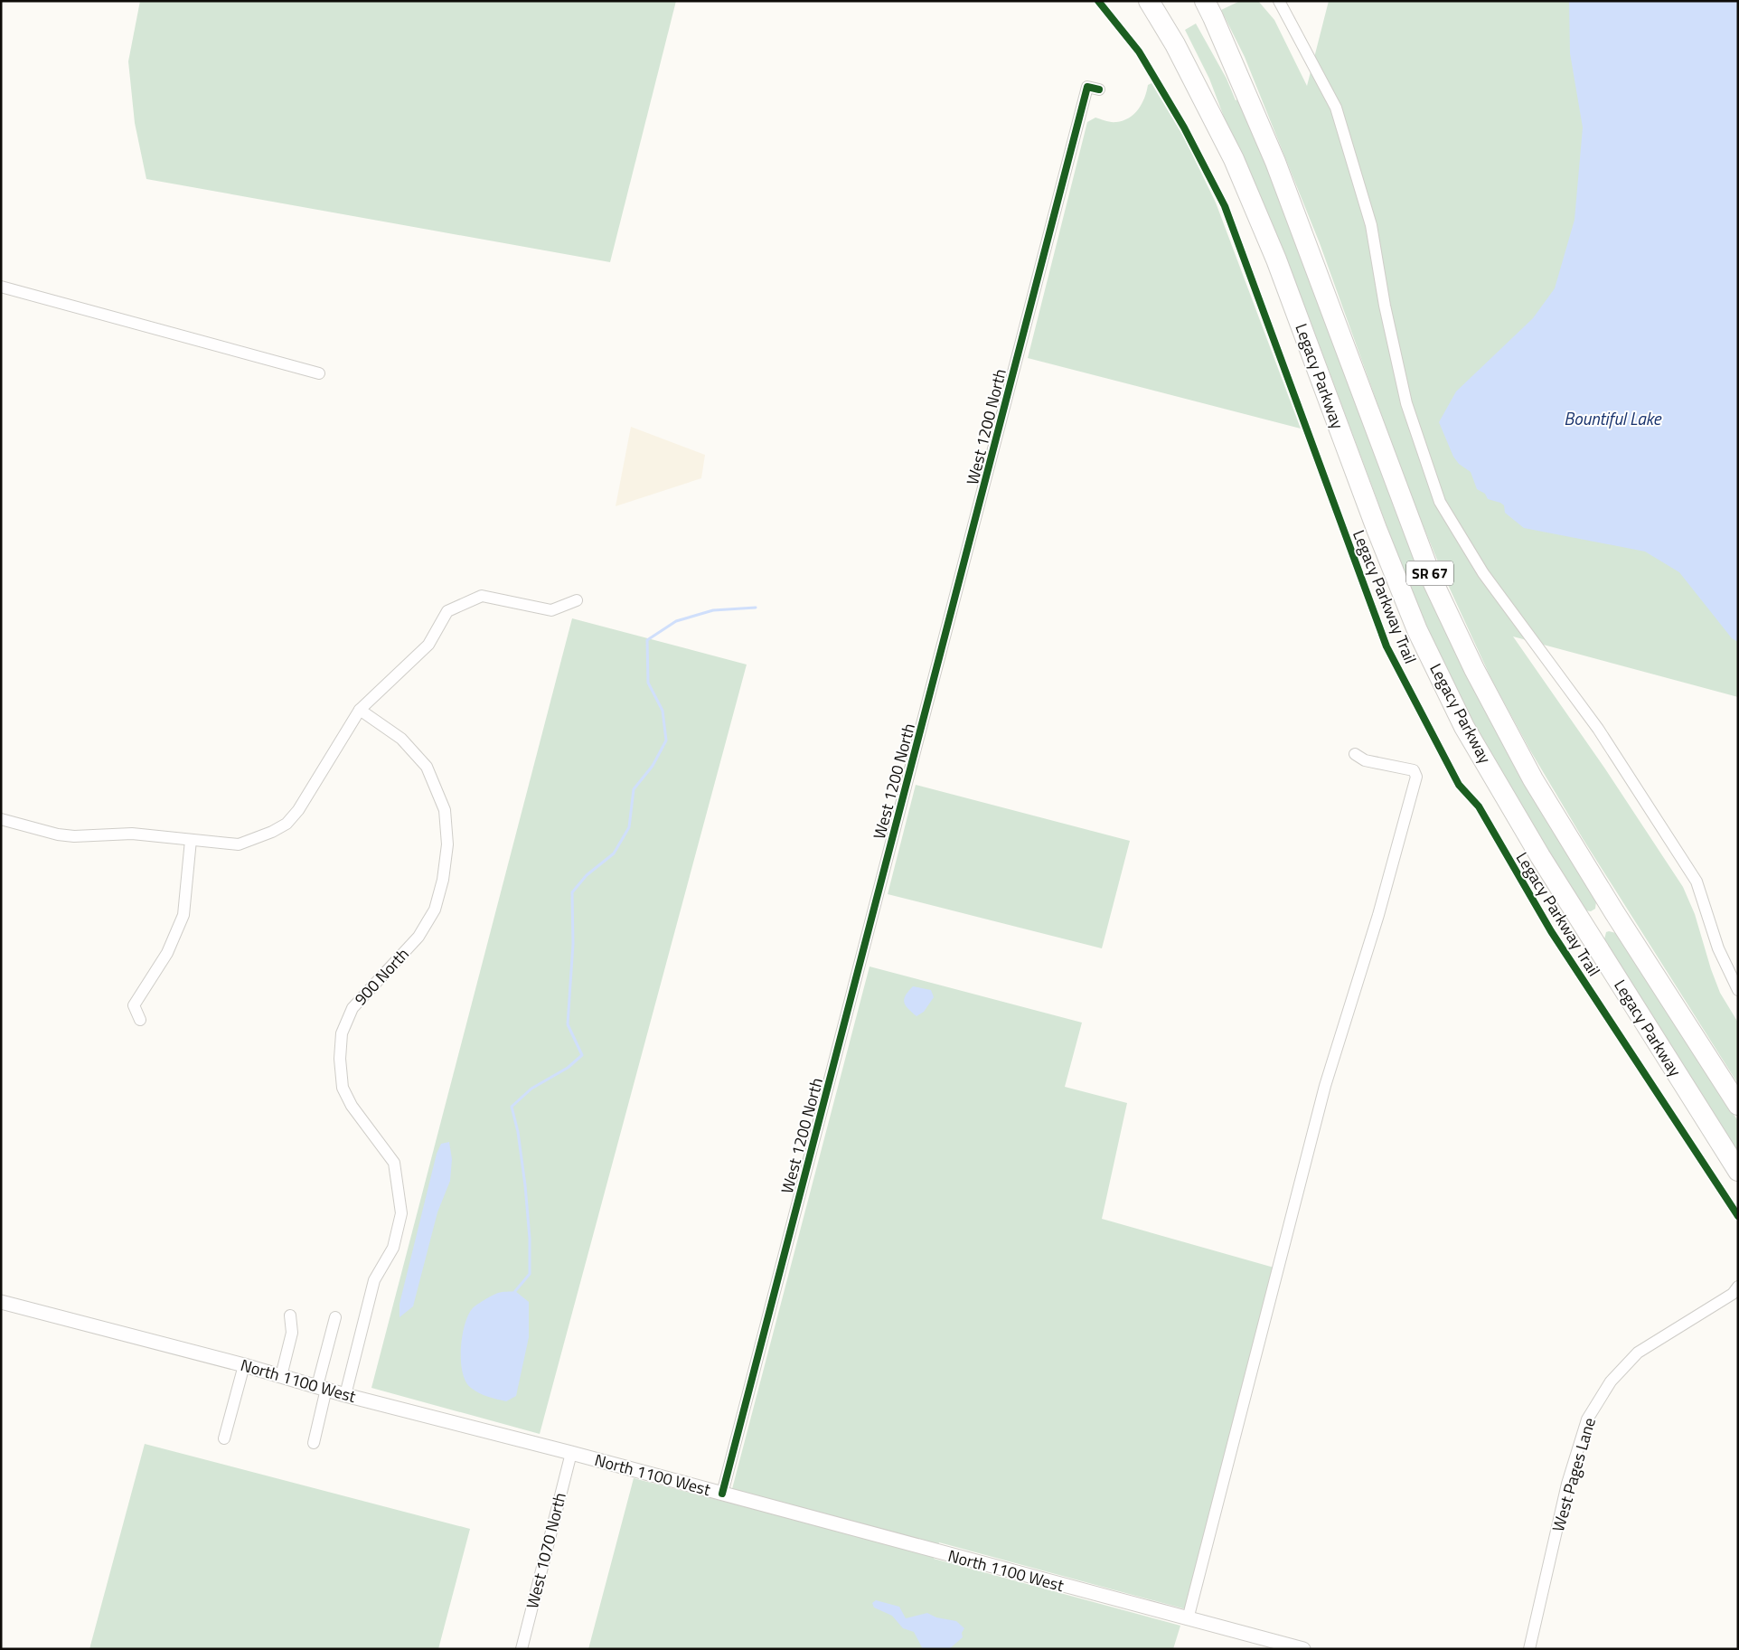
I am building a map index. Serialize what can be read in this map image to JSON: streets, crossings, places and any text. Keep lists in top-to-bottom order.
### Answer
{
  "streets": {
    "highway": ["Legacy Parkway", "SR 67"],
    "street": [
      "West 1200 North",
      "900 North",
      "North 1100 West",
      "West Pages Lane",
      "West 1070 North"
    ],
    "cycle path": ["Legacy Parkway Trail"]
  },
  "crossings": [
    ["West 1200 North", "North 1100 West"],
    ["900 North", "North 1100 West"],
    ["North 1100 West", "West 1070 North"]
  ],
  "water": ["Bountiful Lake"]
}
